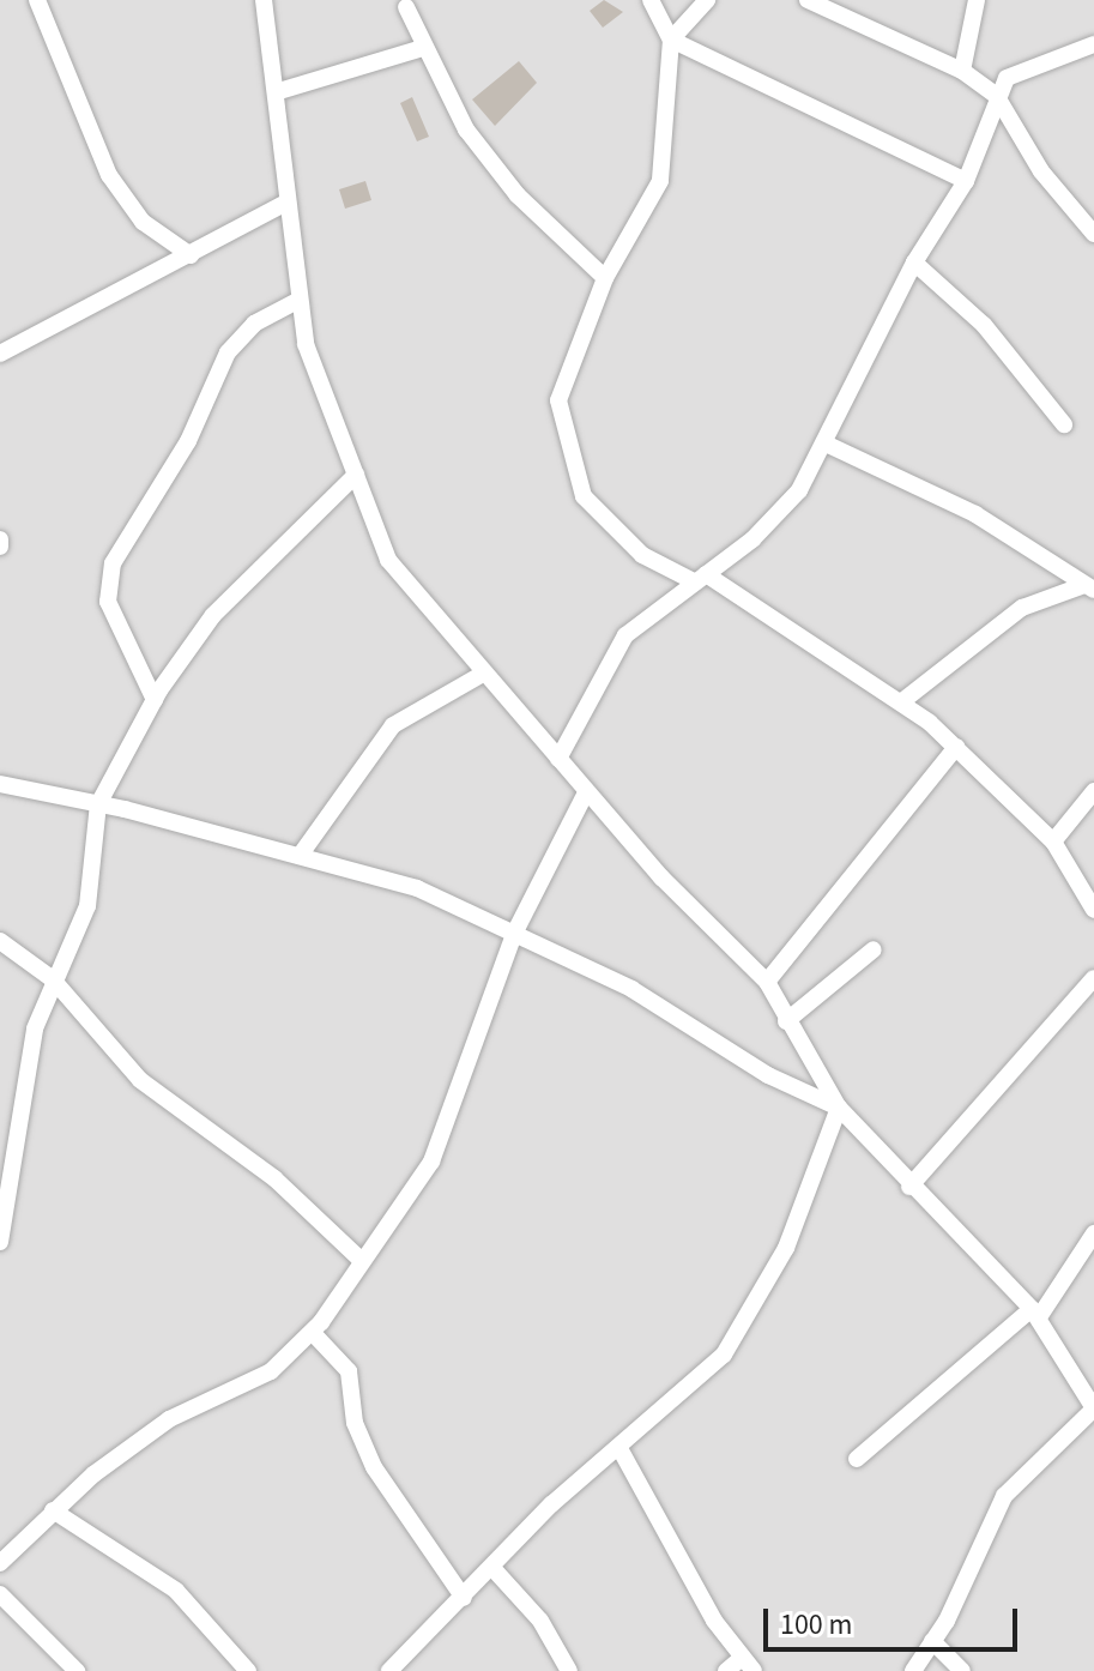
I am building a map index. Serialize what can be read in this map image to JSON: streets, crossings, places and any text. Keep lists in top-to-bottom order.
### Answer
{
  "scale_bar": "100 m"
}
